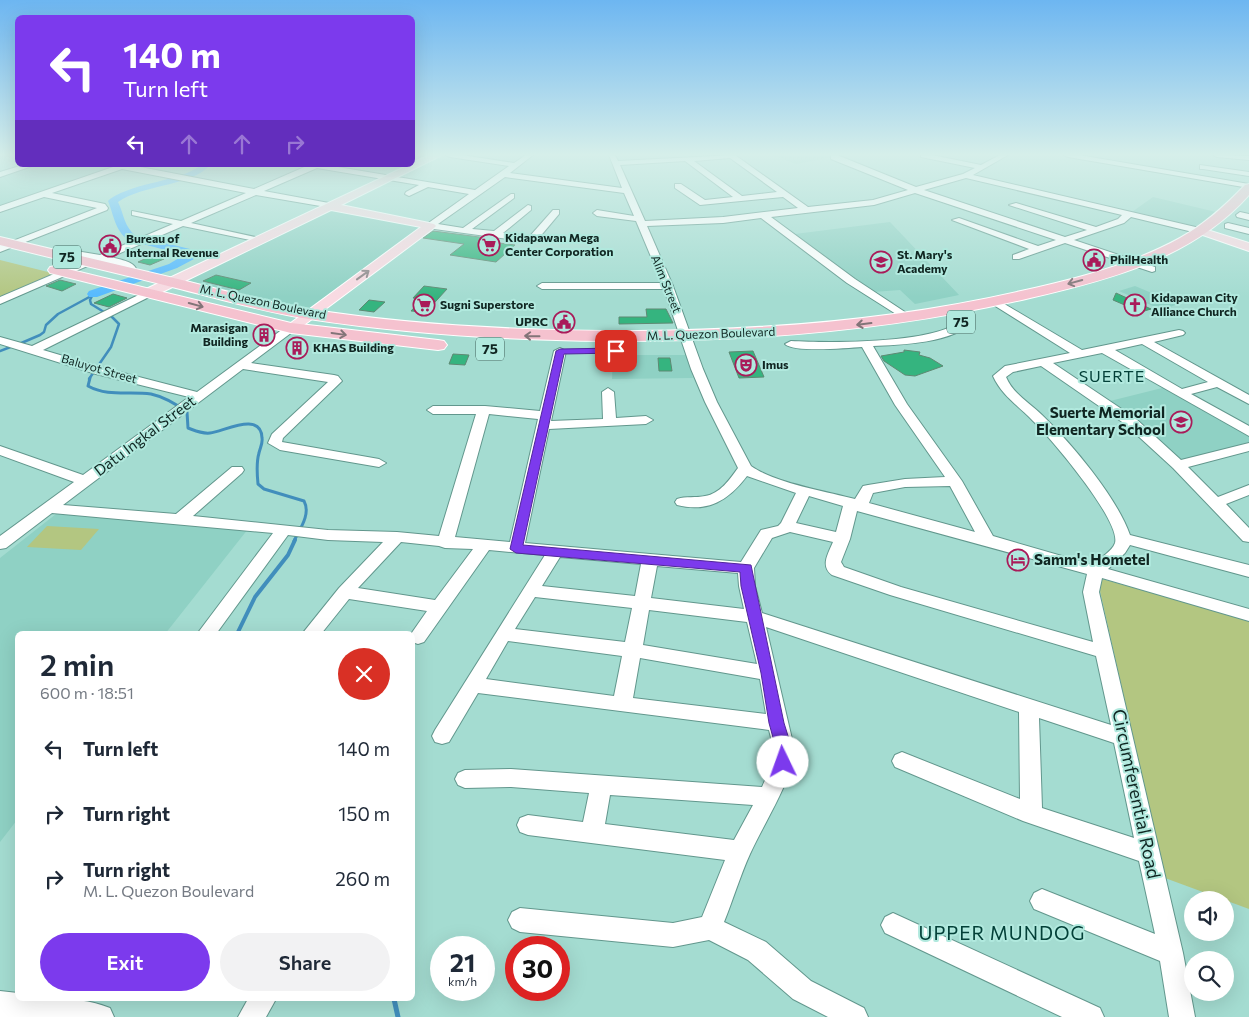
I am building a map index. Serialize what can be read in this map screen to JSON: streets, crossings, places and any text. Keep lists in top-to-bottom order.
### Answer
{
  "streets": {
    "highway": ["75", "M. L. Quezon Boulevard"],
    "street": [
      "Alim Street",
      "Baluyot Street",
      "Datu Ingkal Street",
      "Circumferential Road"
    ]
  },
  "crossings": [
    ["Alim Street", "M. L. Quezon Boulevard"],
    ["M. L. Quezon Boulevard", "Datu Ingkal Street"],
    ["Baluyot Street", "Datu Ingkal Street"]
  ],
  "districts": ["SUERTE", "UPPER MUNDOG"],
  "places": {
    "supermarket": ["Kidapawan Mega Center Corporation", "Sugni Superstore"],
    "public building": ["Bureau of Internal Revenue", "PhilHealth", "UPRC"],
    "school or university": ["St. Mary's Academy", "Suerte Memorial Elementary School"],
    "church": ["Kidapawan City Alliance Church"],
    "building": ["Marasigan Building", "KHAS Building"],
    "theatre": ["Imus"],
    "hotel": ["Samm's Hometel"]
  },
  "page": {
    "turn": ["140 m", "Turn left"],
    "heading": ["2 min", "600 m · 18:51"],
    "list": [
      {
        "name": "Turn left",
        "value": "140 m"
      },
      {
        "name": "Turn right",
        "value": "150 m"
      },
      {
        "name": "Turn right",
        "note": "M. L. Quezon Boulevard",
        "value": "260 m"
      }
    ],
    "buttons": ["Exit", "Share"],
    "speed": "21 km/h",
    "limit": "30"
  }
}
